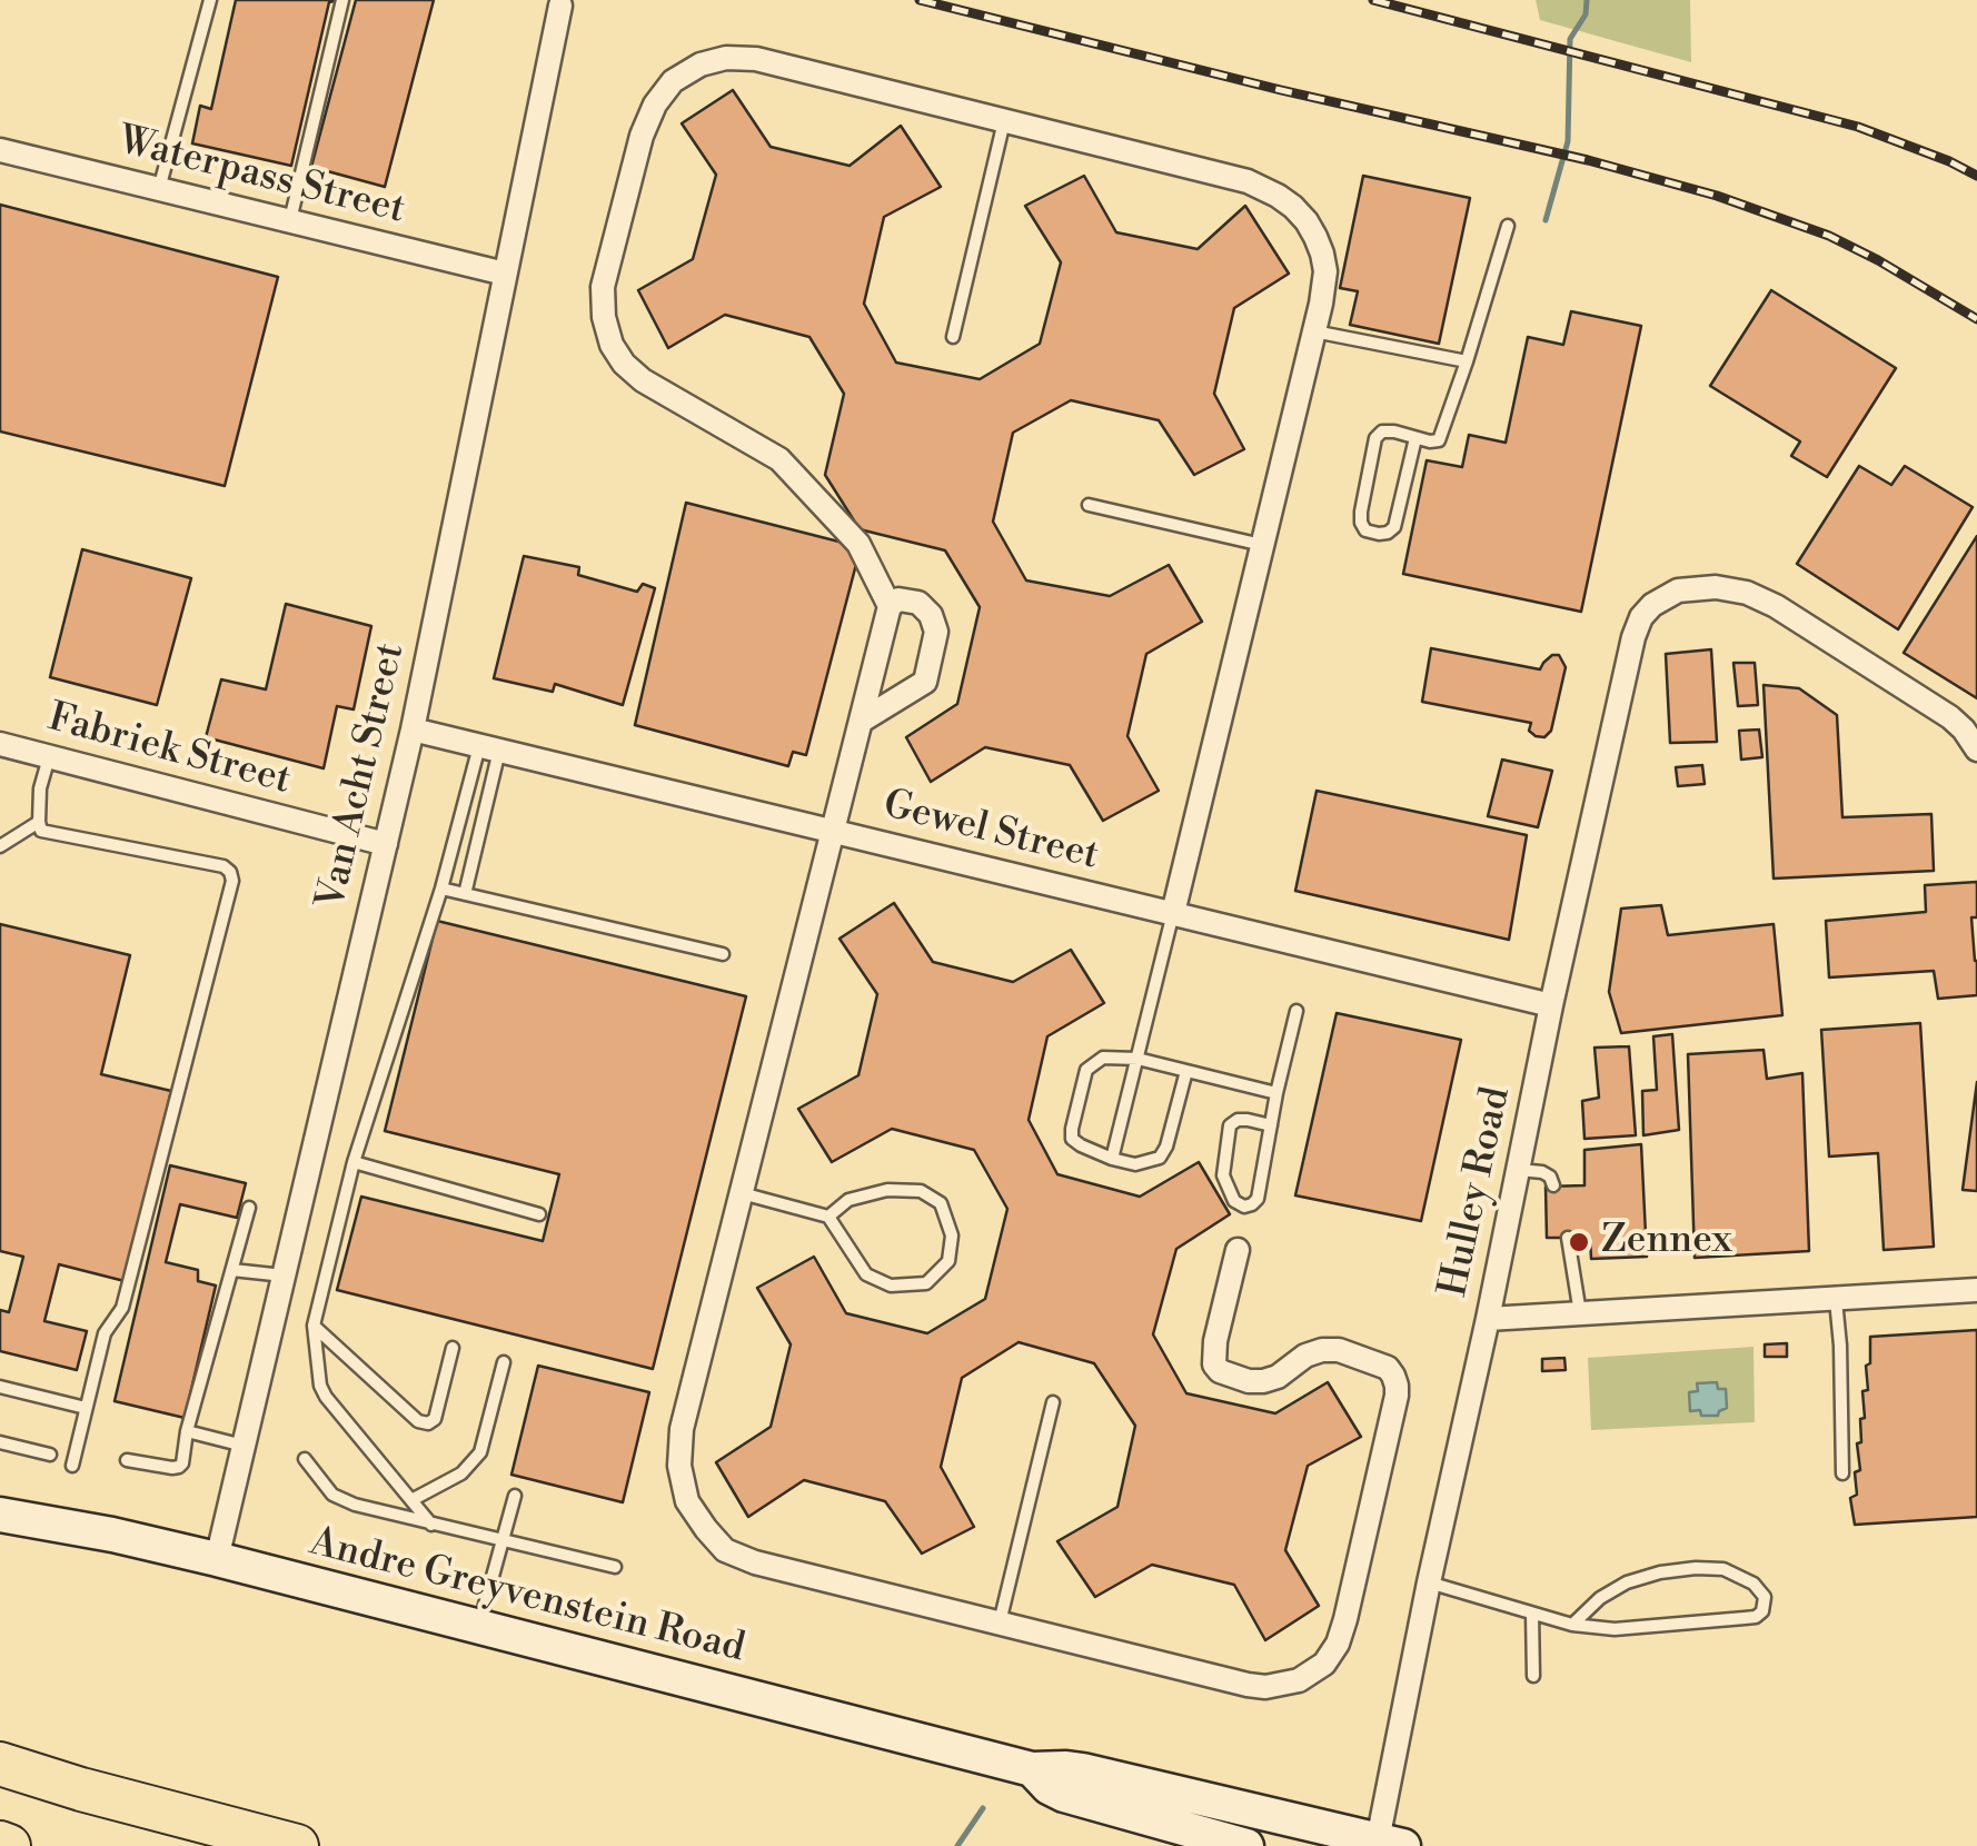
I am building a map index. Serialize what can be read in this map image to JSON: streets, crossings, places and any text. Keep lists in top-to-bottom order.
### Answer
{
  "streets": {
    "main road": ["Andre Greyvenstein Road"],
    "street": [
      "Waterpass Street",
      "Fabriek Street",
      "Van Acht Street",
      "Gewel Street",
      "Hulley Road"
    ]
  },
  "crossings": [
    ["Waterpass Street", "Van Acht Street"],
    ["Fabriek Street", "Van Acht Street"],
    ["Van Acht Street", "Gewel Street"],
    ["Van Acht Street", "Andre Greyvenstein Road"],
    ["Gewel Street", "Hulley Road"],
    ["Hulley Road", "Andre Greyvenstein Road"]
  ],
  "places": ["Zennex"]
}
